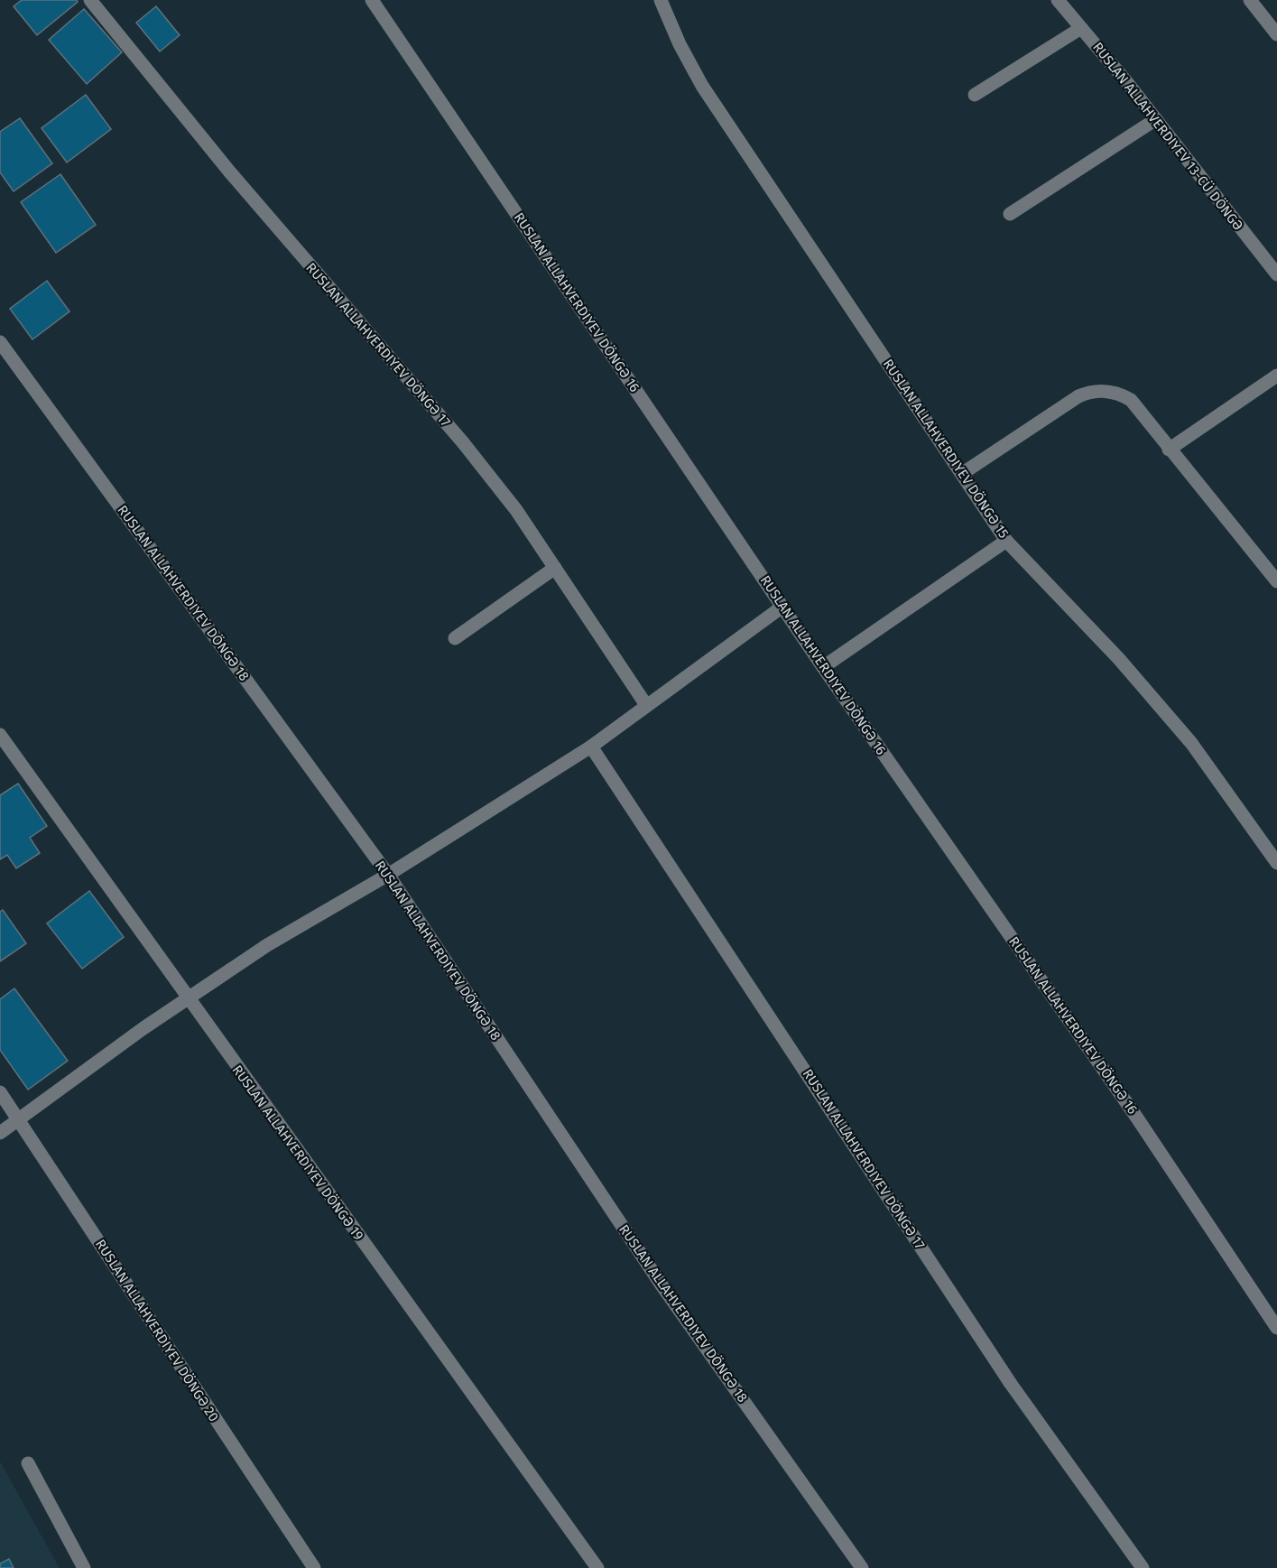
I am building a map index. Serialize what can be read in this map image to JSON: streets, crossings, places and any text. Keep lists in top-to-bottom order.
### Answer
{
  "streets": {
    "street": [
      "RUSLAN ALLAHVERDIYEV 13-CÜ DÖNGƏ",
      "RUSLAN ALLAHVERDIYEV DÖNGƏ 16",
      "RUSLAN ALLAHVERDIYEV DÖNGƏ 17",
      "RUSLAN ALLAHVERDIYEV DÖNGƏ 15",
      "RUSLAN ALLAHVERDIYEV DÖNGƏ 18",
      "RUSLAN ALLAHVERDIYEV DÖNGƏ 19",
      "RUSLAN ALLAHVERDIYEV DÖNGƏ 20"
    ]
  }
}
